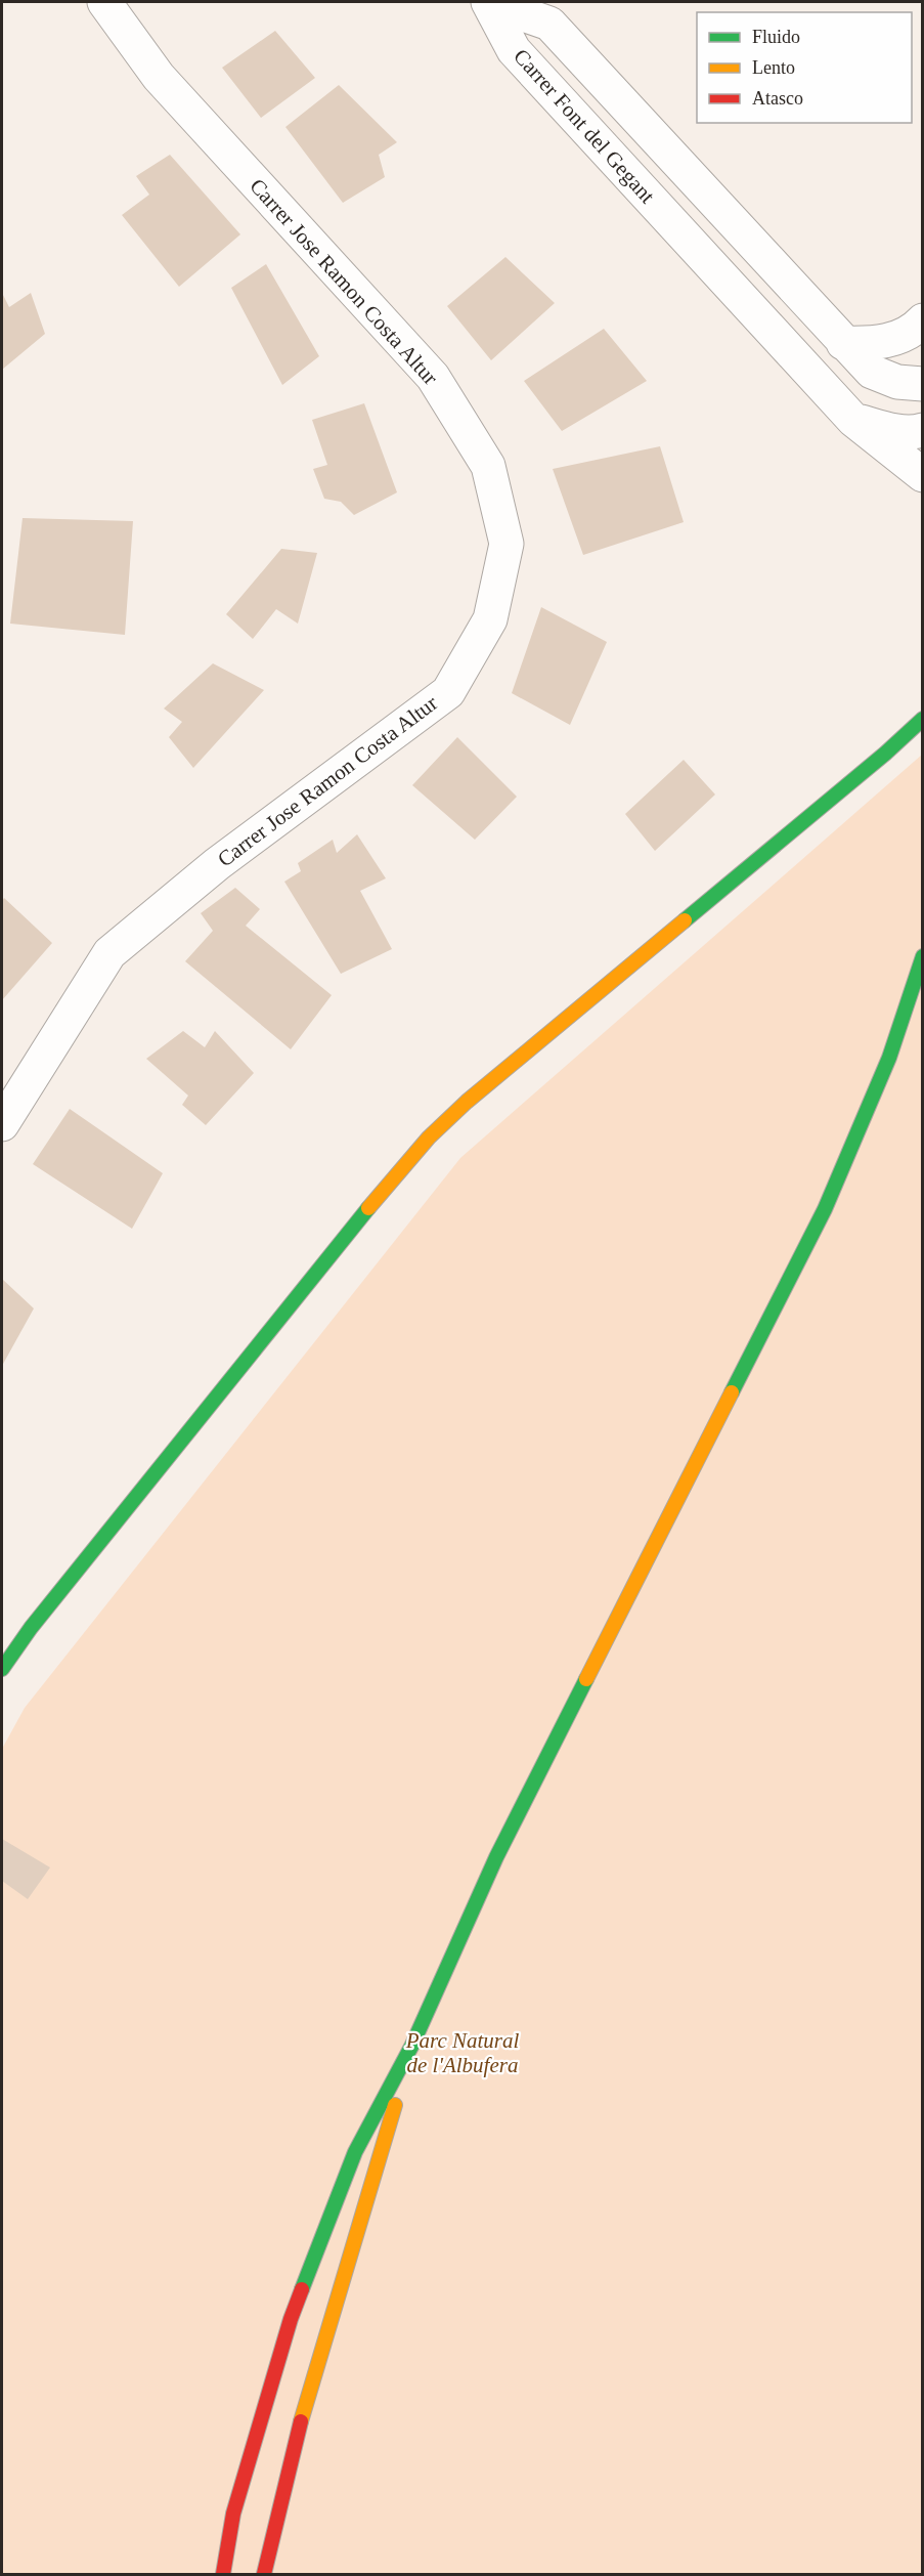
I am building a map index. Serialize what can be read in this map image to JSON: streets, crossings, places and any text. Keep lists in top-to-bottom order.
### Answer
{
  "streets": {
    "street": ["Carrer Font del Gegant", "Carrer Jose Ramon Costa Altur"]
  },
  "parks": ["Parc Natural de l'Albufera"],
  "legend": ["Fluido", "Lento", "Atasco"]
}
